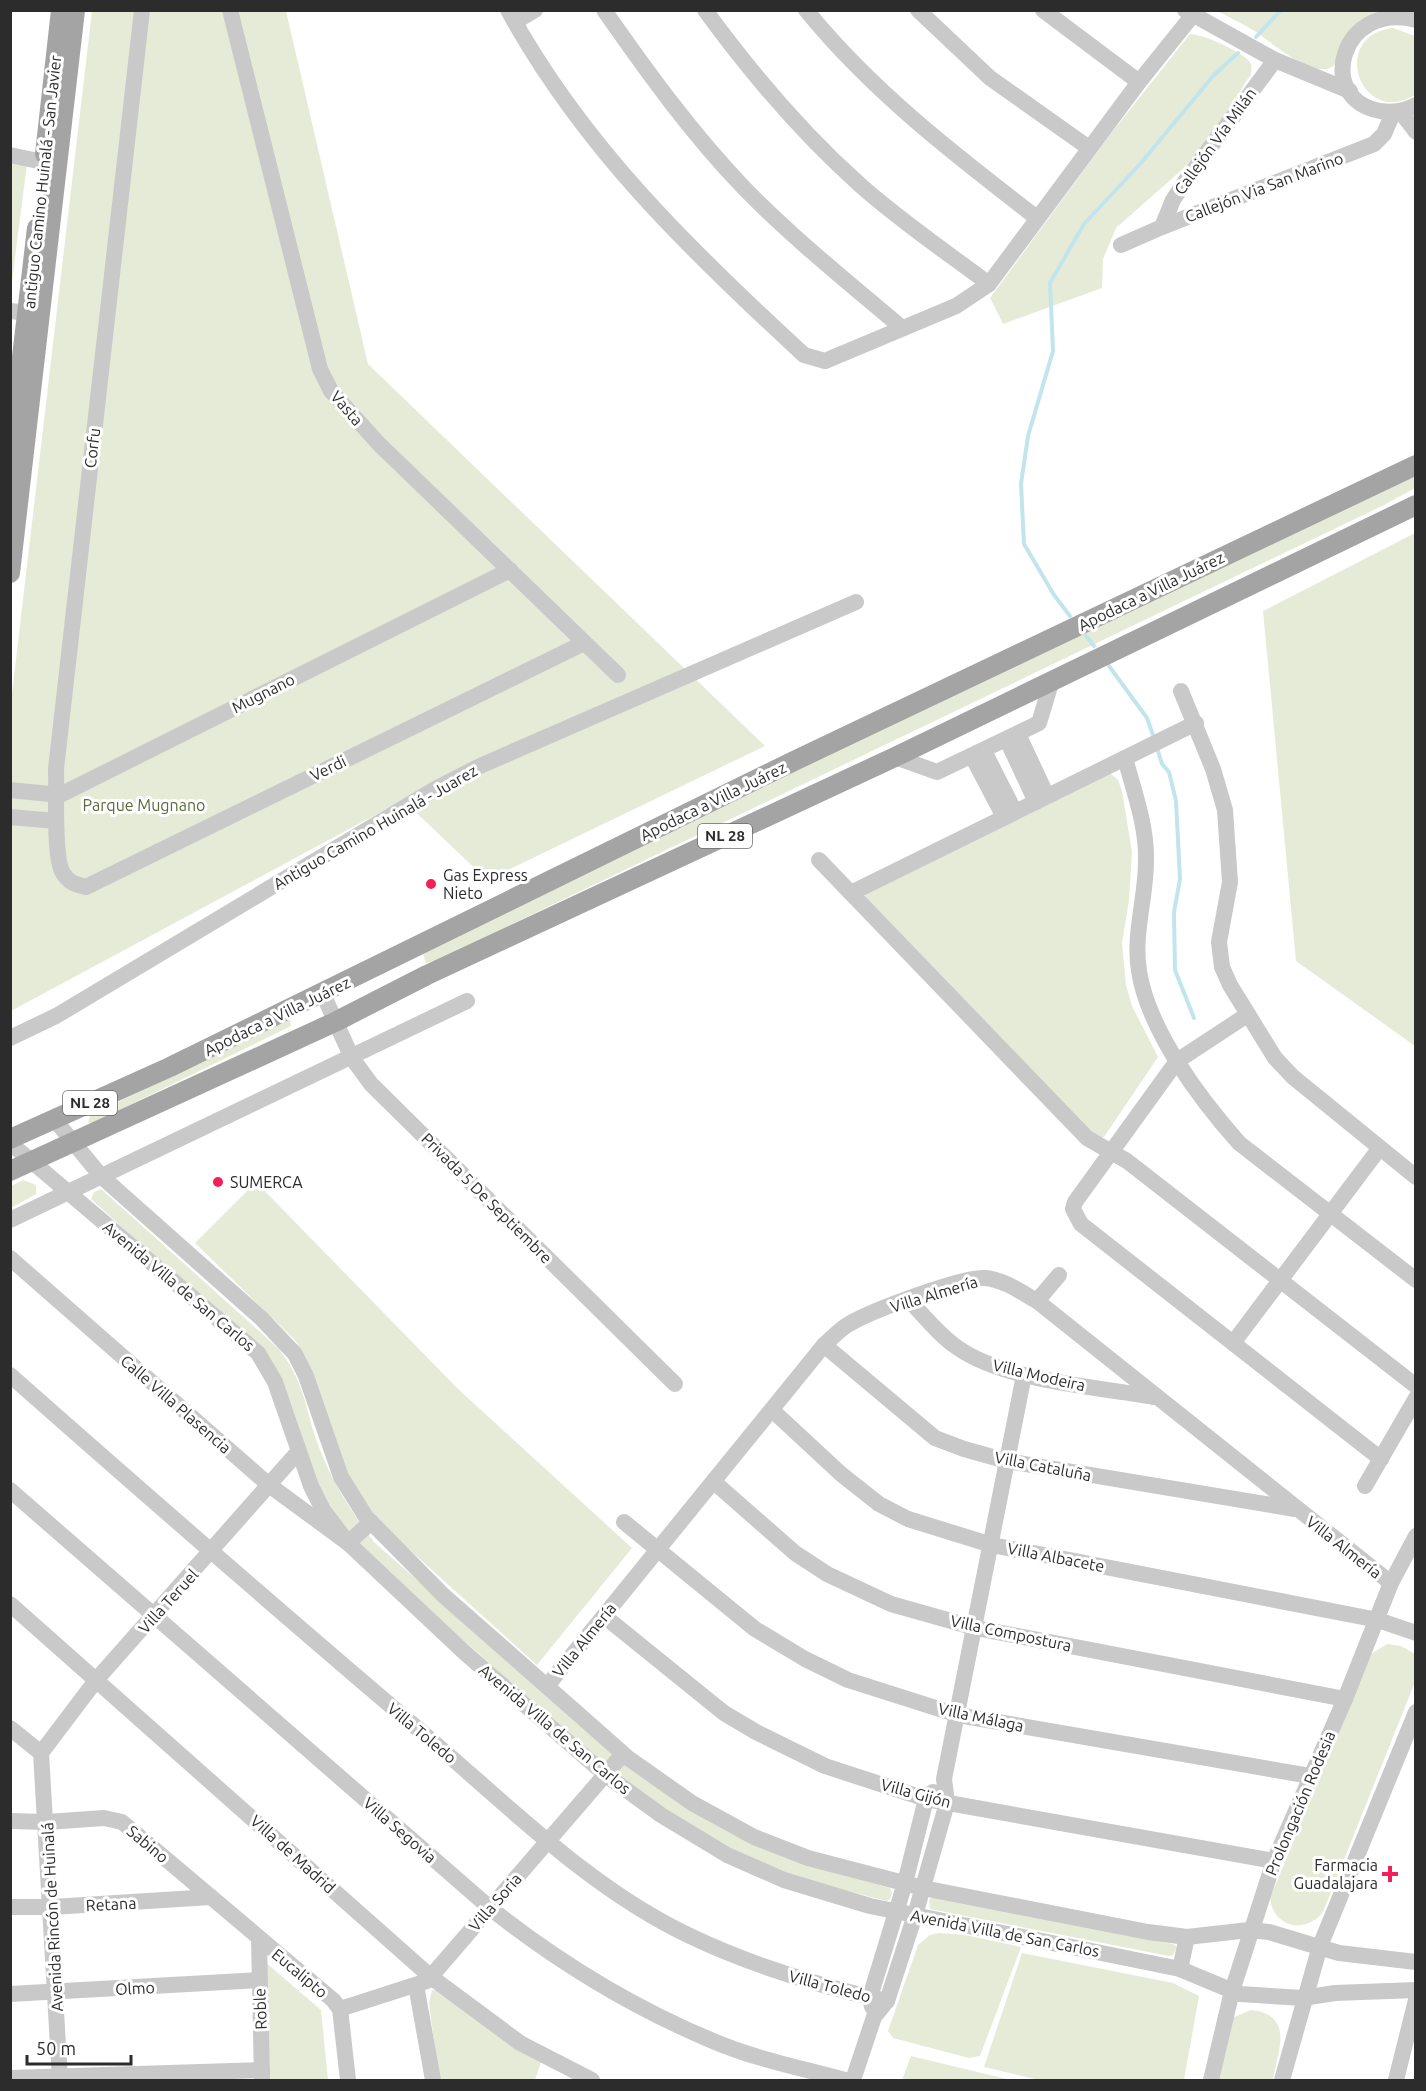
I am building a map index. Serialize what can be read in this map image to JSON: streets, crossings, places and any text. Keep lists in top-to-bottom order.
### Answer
{
  "streets": {
    "main road": ["antiguo Camino Huinalá - San Javier", "Apodaca a Villa Juárez", "NL 28"],
    "street": [
      "Callejón Vía Milán",
      "Callejón Via San Marino",
      "Vasta",
      "Corfu",
      "Mugnano",
      "Verdi",
      "Antiguo Camino Huinalá - Juarez",
      "Privada 5 De Septiembre",
      "Avenida Villa de San Carlos",
      "Villa Almería",
      "Villa Modeira",
      "Calle Villa Plasencia",
      "Villa Cataluña",
      "Villa Albacete",
      "Villa Teruel",
      "Villa Compostura",
      "Villa Málaga",
      "Villa Toledo",
      "Villa Gijón",
      "Prolongación Rodesia",
      "Villa Segovia",
      "Sabino",
      "Villa de Madrid",
      "Villa Soria",
      "Retana",
      "Avenida Rincón de Huinalá",
      "Eucalipto",
      "Olmo",
      "Roble"
    ]
  },
  "crossings": [
    ["Callejón Vía Milán", "Callejón Via San Marino"],
    ["Vasta", "Mugnano"],
    ["Vasta", "Verdi"],
    ["Corfu", "Mugnano"],
    ["Corfu", "Verdi"],
    ["Apodaca a Villa Juárez", "Privada 5 De Septiembre"],
    ["Apodaca a Villa Juárez", "Avenida Villa de San Carlos"],
    ["Avenida Villa de San Carlos", "Villa Almería"],
    ["Avenida Villa de San Carlos", "Calle Villa Plasencia"],
    ["Avenida Villa de San Carlos", "Villa Teruel"],
    ["Avenida Villa de San Carlos", "Prolongación Rodesia"],
    ["Avenida Villa de San Carlos", "Villa Soria"],
    ["Villa Almería", "Villa Modeira"],
    ["Villa Almería", "Villa Cataluña"],
    ["Villa Almería", "Villa Albacete"],
    ["Villa Almería", "Villa Compostura"],
    ["Villa Almería", "Villa Málaga"],
    ["Villa Almería", "Villa Gijón"],
    ["Villa Almería", "Prolongación Rodesia"],
    ["Calle Villa Plasencia", "Villa Teruel"],
    ["Villa Albacete", "Prolongación Rodesia"],
    ["Villa Teruel", "Villa Toledo"],
    ["Villa Teruel", "Villa Segovia"],
    ["Villa Teruel", "Villa de Madrid"],
    ["Villa Teruel", "Avenida Rincón de Huinalá"],
    ["Villa Compostura", "Prolongación Rodesia"],
    ["Villa Málaga", "Prolongación Rodesia"],
    ["Villa Toledo", "Villa Soria"],
    ["Villa Gijón", "Prolongación Rodesia"],
    ["Villa Segovia", "Villa Soria"],
    ["Sabino", "Retana"],
    ["Sabino", "Avenida Rincón de Huinalá"],
    ["Sabino", "Eucalipto"],
    ["Sabino", "Roble"],
    ["Villa de Madrid", "Villa Soria"],
    ["Retana", "Avenida Rincón de Huinalá"],
    ["Avenida Rincón de Huinalá", "Olmo"],
    ["Eucalipto", "Roble"],
    ["Olmo", "Roble"]
  ],
  "parks": ["Parque Mugnano"],
  "places": {
    "other": ["Gas Express Nieto", "SUMERCA"],
    "health": ["Farmacia Guadalajara"]
  },
  "scale_bar": "50 m"
}
